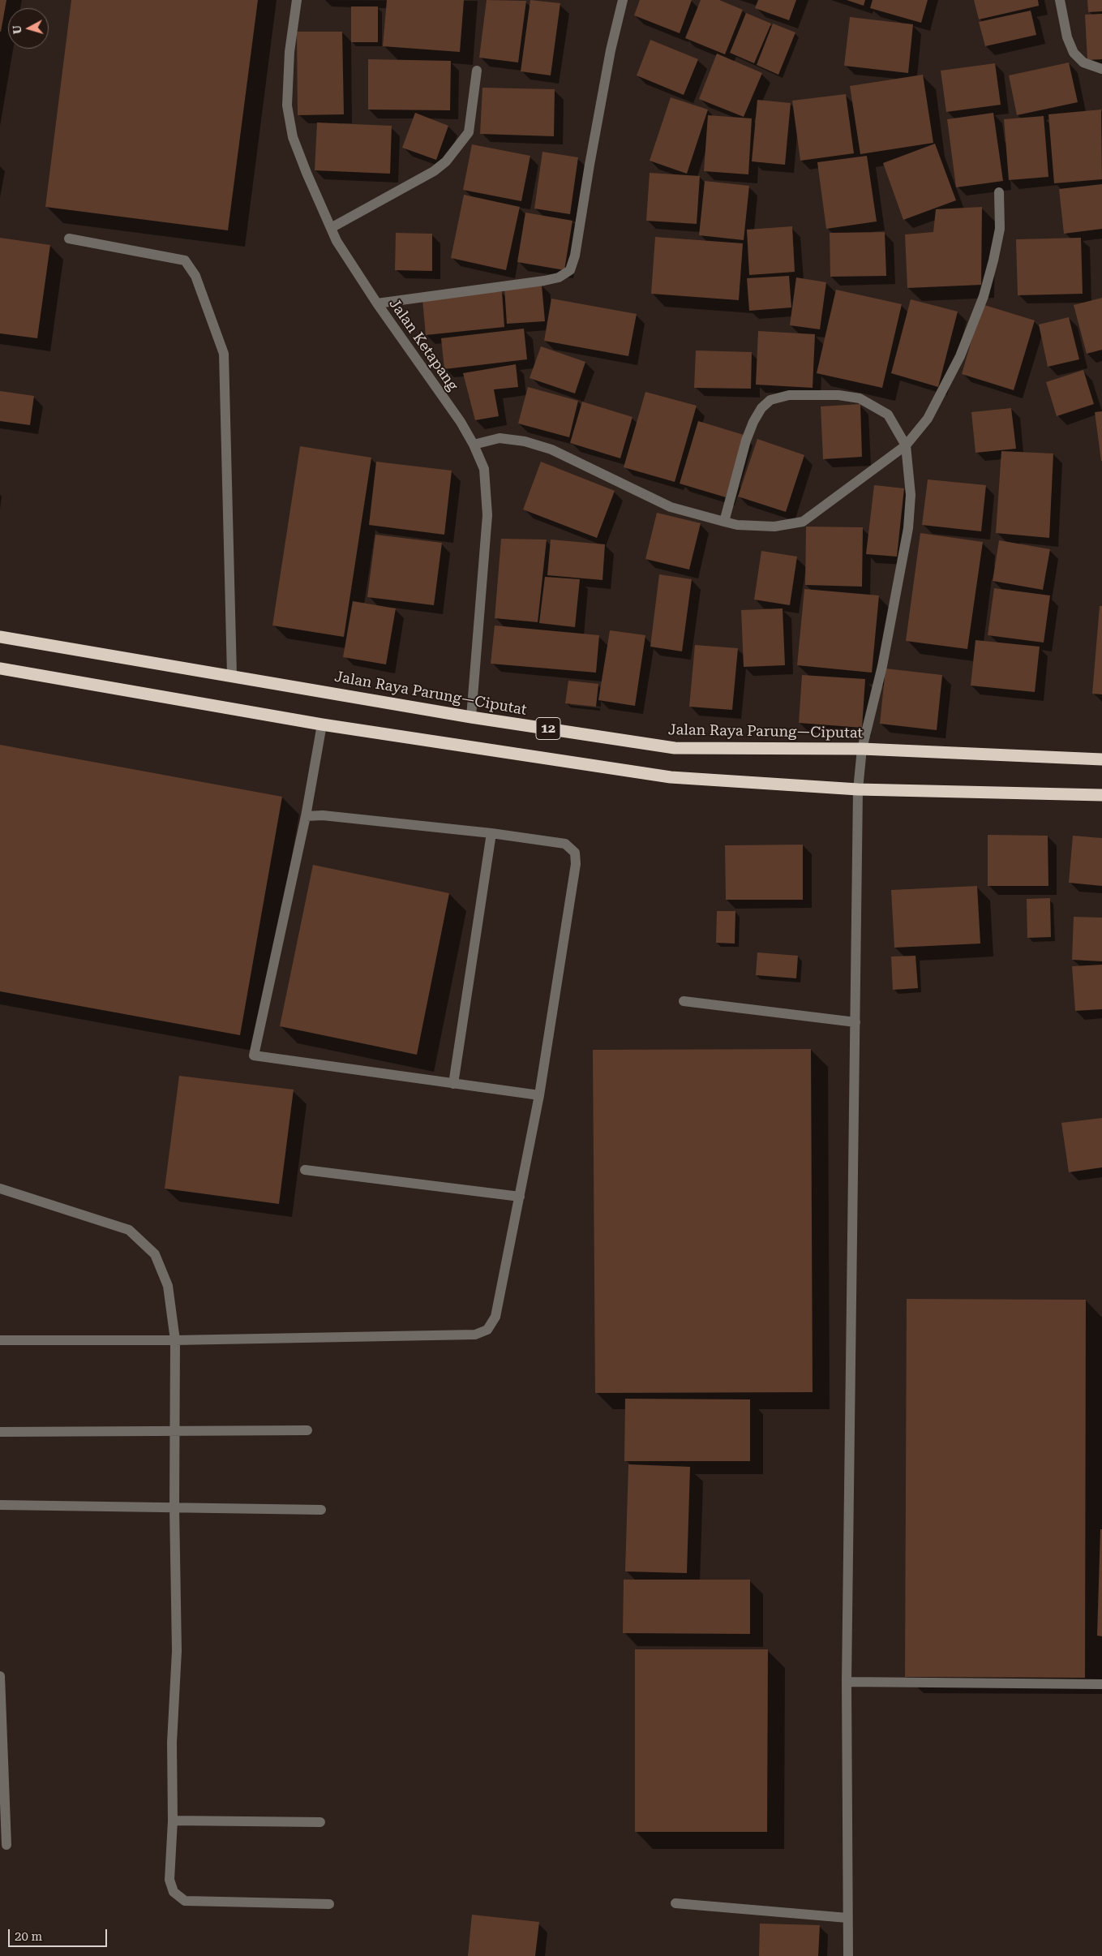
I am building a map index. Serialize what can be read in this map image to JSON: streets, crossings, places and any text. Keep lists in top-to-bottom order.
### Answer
{
  "streets": {
    "highway": ["Jalan Raya Parung—Ciputat", "12"],
    "street": ["Jalan Ketapang"]
  },
  "crossings": [
    ["Jalan Ketapang", "Jalan Raya Parung—Ciputat"]
  ],
  "scale_bar": "20 m",
  "north": "left"
}
